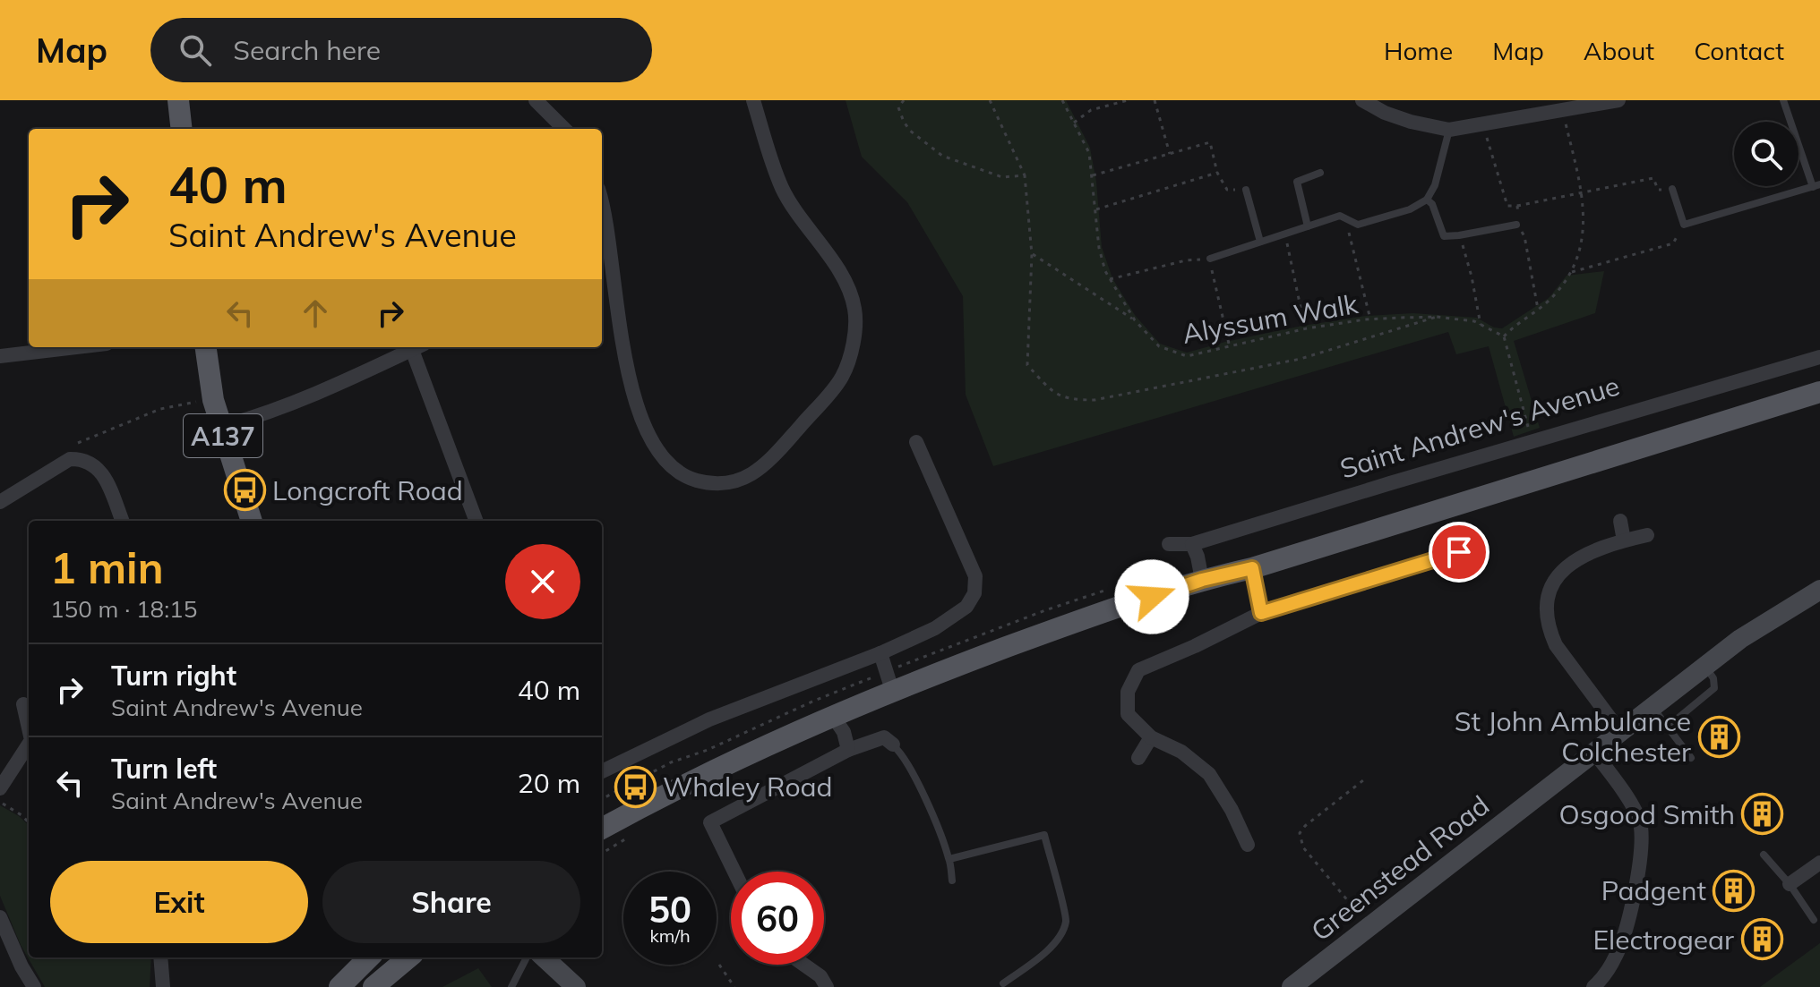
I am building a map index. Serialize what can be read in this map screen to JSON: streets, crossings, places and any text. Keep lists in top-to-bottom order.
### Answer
{
  "streets": {
    "main road": ["A137"],
    "street": ["Saint Andrew's Avenue", "Greenstead Road"],
    "path": ["Alyssum Walk"]
  },
  "places": {
    "bus stop": ["Longcroft Road", "Whaley Road"],
    "building": [
      "St John Ambulance Colchester",
      "Osgood Smith",
      "Padgent",
      "Electrogear"
    ]
  },
  "page": {
    "header": "Map",
    "search": "Search here",
    "nav": [
      "Home",
      "Map",
      "About",
      "Contact"
    ],
    "turn": ["40 m", "Saint Andrew's Avenue"],
    "heading": ["1 min", "150 m · 18:15"],
    "list": [
      {
        "name": "Turn right",
        "note": "Saint Andrew's Avenue",
        "value": "40 m"
      },
      {
        "name": "Turn left",
        "note": "Saint Andrew's Avenue",
        "value": "20 m"
      }
    ],
    "buttons": ["Exit", "Share"],
    "speed": "50 km/h",
    "limit": "60"
  }
}
